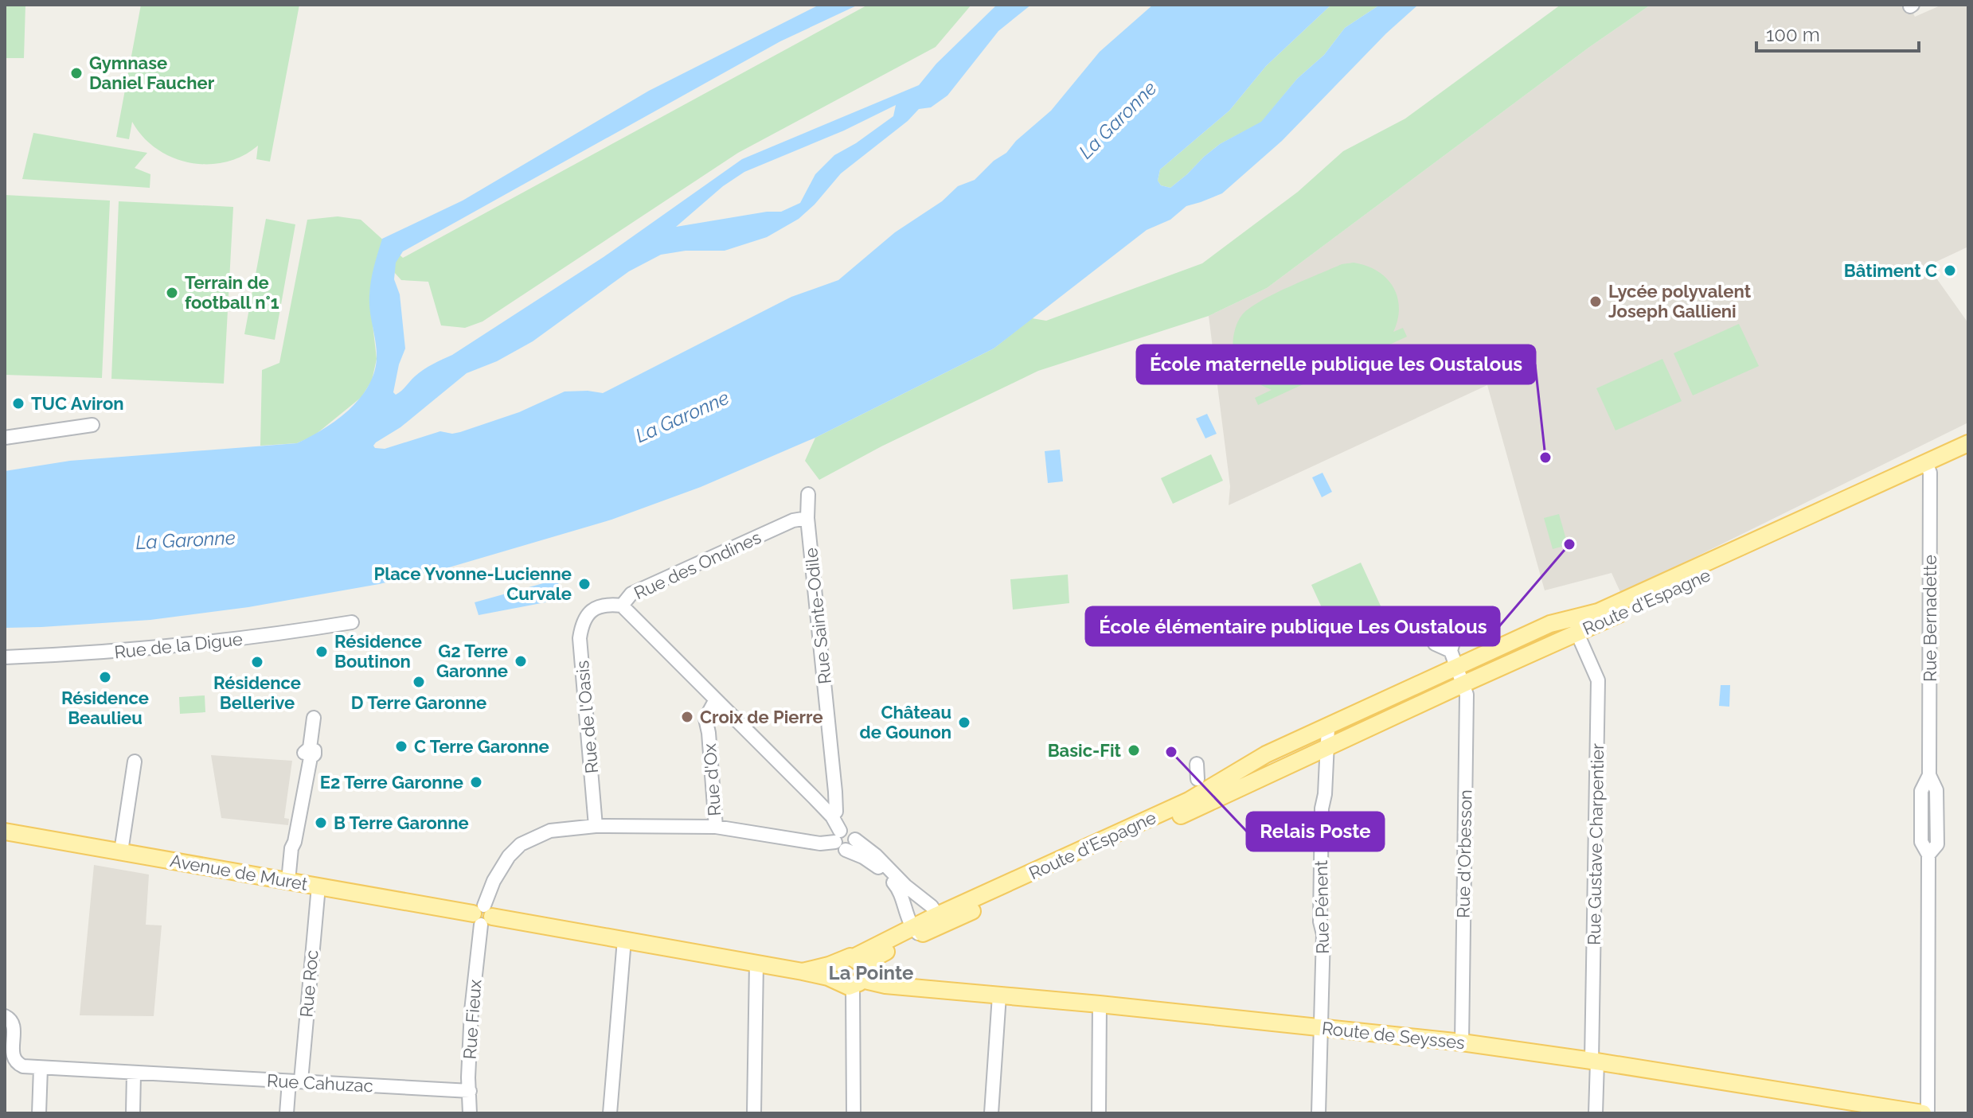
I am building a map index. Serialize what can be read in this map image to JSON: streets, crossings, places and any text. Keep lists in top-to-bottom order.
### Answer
{
  "streets": {
    "main road": ["Route d'Espagne", "Avenue de Muret", "Route de Seysses"],
    "street": [
      "Rue des Ondines",
      "Rue Sainte-Odile",
      "Rue Bernadette",
      "Rue de la Digue",
      "Rue de l'Oasis",
      "Rue d'Ox",
      "Rue Gustave Charpentier",
      "Rue d'Orbesson",
      "Rue Pénent",
      "Rue Roc",
      "Rue Fieux",
      "Rue Cahuzac"
    ]
  },
  "crossings": [
    ["Rue des Ondines", "Rue Sainte-Odile"],
    ["Rue des Ondines", "Rue de l'Oasis"],
    ["Route d'Espagne", "Rue Bernadette"],
    ["Route d'Espagne", "Rue Gustave Charpentier"],
    ["Route d'Espagne", "Rue d'Orbesson"],
    ["Route d'Espagne", "Avenue de Muret"],
    ["Route d'Espagne", "Rue Pénent"],
    ["Route d'Espagne", "Route de Seysses"],
    ["Rue Bernadette", "Route de Seysses"],
    ["Rue de l'Oasis", "Rue Fieux"],
    ["Rue d'Ox", "Rue Fieux"],
    ["Rue Gustave Charpentier", "Route de Seysses"],
    ["Rue d'Orbesson", "Route de Seysses"],
    ["Avenue de Muret", "Rue Roc"],
    ["Avenue de Muret", "Rue Fieux"],
    ["Avenue de Muret", "Route de Seysses"],
    ["Rue Pénent", "Route de Seysses"],
    ["Rue Roc", "Rue Cahuzac"],
    ["Rue Fieux", "Rue Cahuzac"]
  ],
  "districts": ["La Pointe"],
  "water": ["La Garonne"],
  "places": [
    "Gymnase Daniel Faucher",
    "Bâtiment C",
    "Terrain de football n°1",
    "Lycée polyvalent Joseph Gallieni",
    "TUC Aviron",
    "École maternelle publique les Oustalous",
    "École élémentaire publique Les Oustalous",
    "Place Yvonne-Lucienne Curvale",
    "Résidence Boutinon",
    "G2 Terre Garonne",
    "Résidence Bellerive",
    "Résidence Beaulieu",
    "D Terre Garonne",
    "Croix de Pierre",
    "Château de Gounon",
    "C Terre Garonne",
    "Basic-Fit",
    "Relais Poste",
    "E2 Terre Garonne",
    "B Terre Garonne"
  ],
  "scale_bar": "100 m"
}
